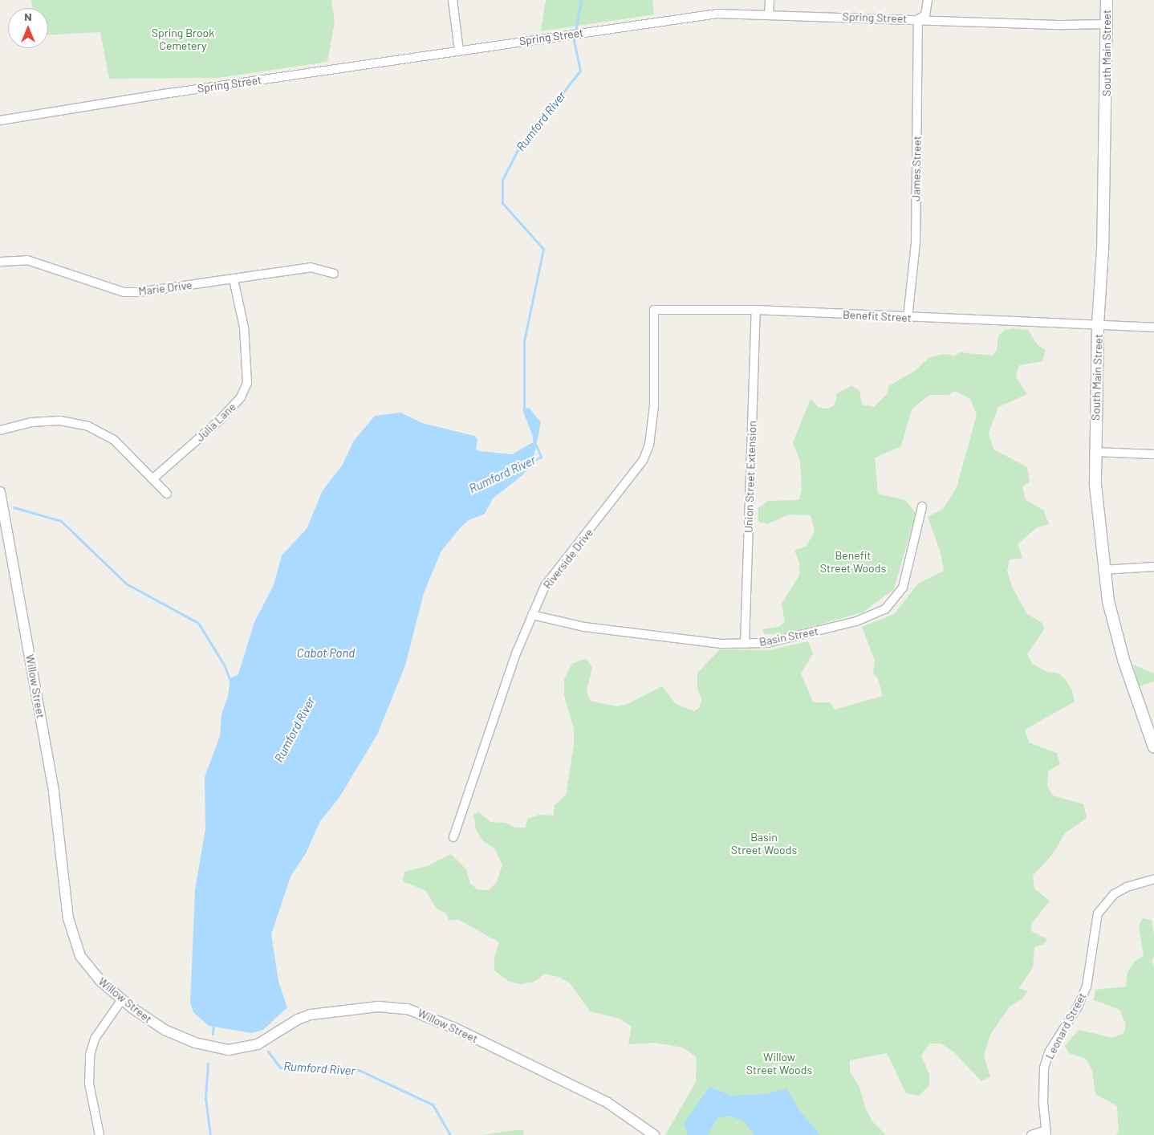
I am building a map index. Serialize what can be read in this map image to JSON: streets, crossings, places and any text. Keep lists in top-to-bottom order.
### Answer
{
  "streets": {
    "main road": ["South Main Street"],
    "street": [
      "Spring Street",
      "James Street",
      "Marie Drive",
      "Benefit Street",
      "Julia Lane",
      "Union Street Extension",
      "Riverside Drive",
      "Basin Street",
      "Willow Street",
      "Leonard Street"
    ]
  },
  "crossings": [
    ["Spring Street", "South Main Street"],
    ["Spring Street", "James Street"],
    ["South Main Street", "Benefit Street"],
    ["James Street", "Benefit Street"],
    ["Marie Drive", "Julia Lane"],
    ["Benefit Street", "Union Street Extension"],
    ["Benefit Street", "Riverside Drive"],
    ["Union Street Extension", "Basin Street"],
    ["Riverside Drive", "Basin Street"]
  ],
  "water": ["Rumford River", "Cabot Pond"],
  "parks": [
    "Spring Brook Cemetery",
    "Benefit Street Woods",
    "Basin Street Woods",
    "Willow Street Woods"
  ],
  "north": "top"
}
